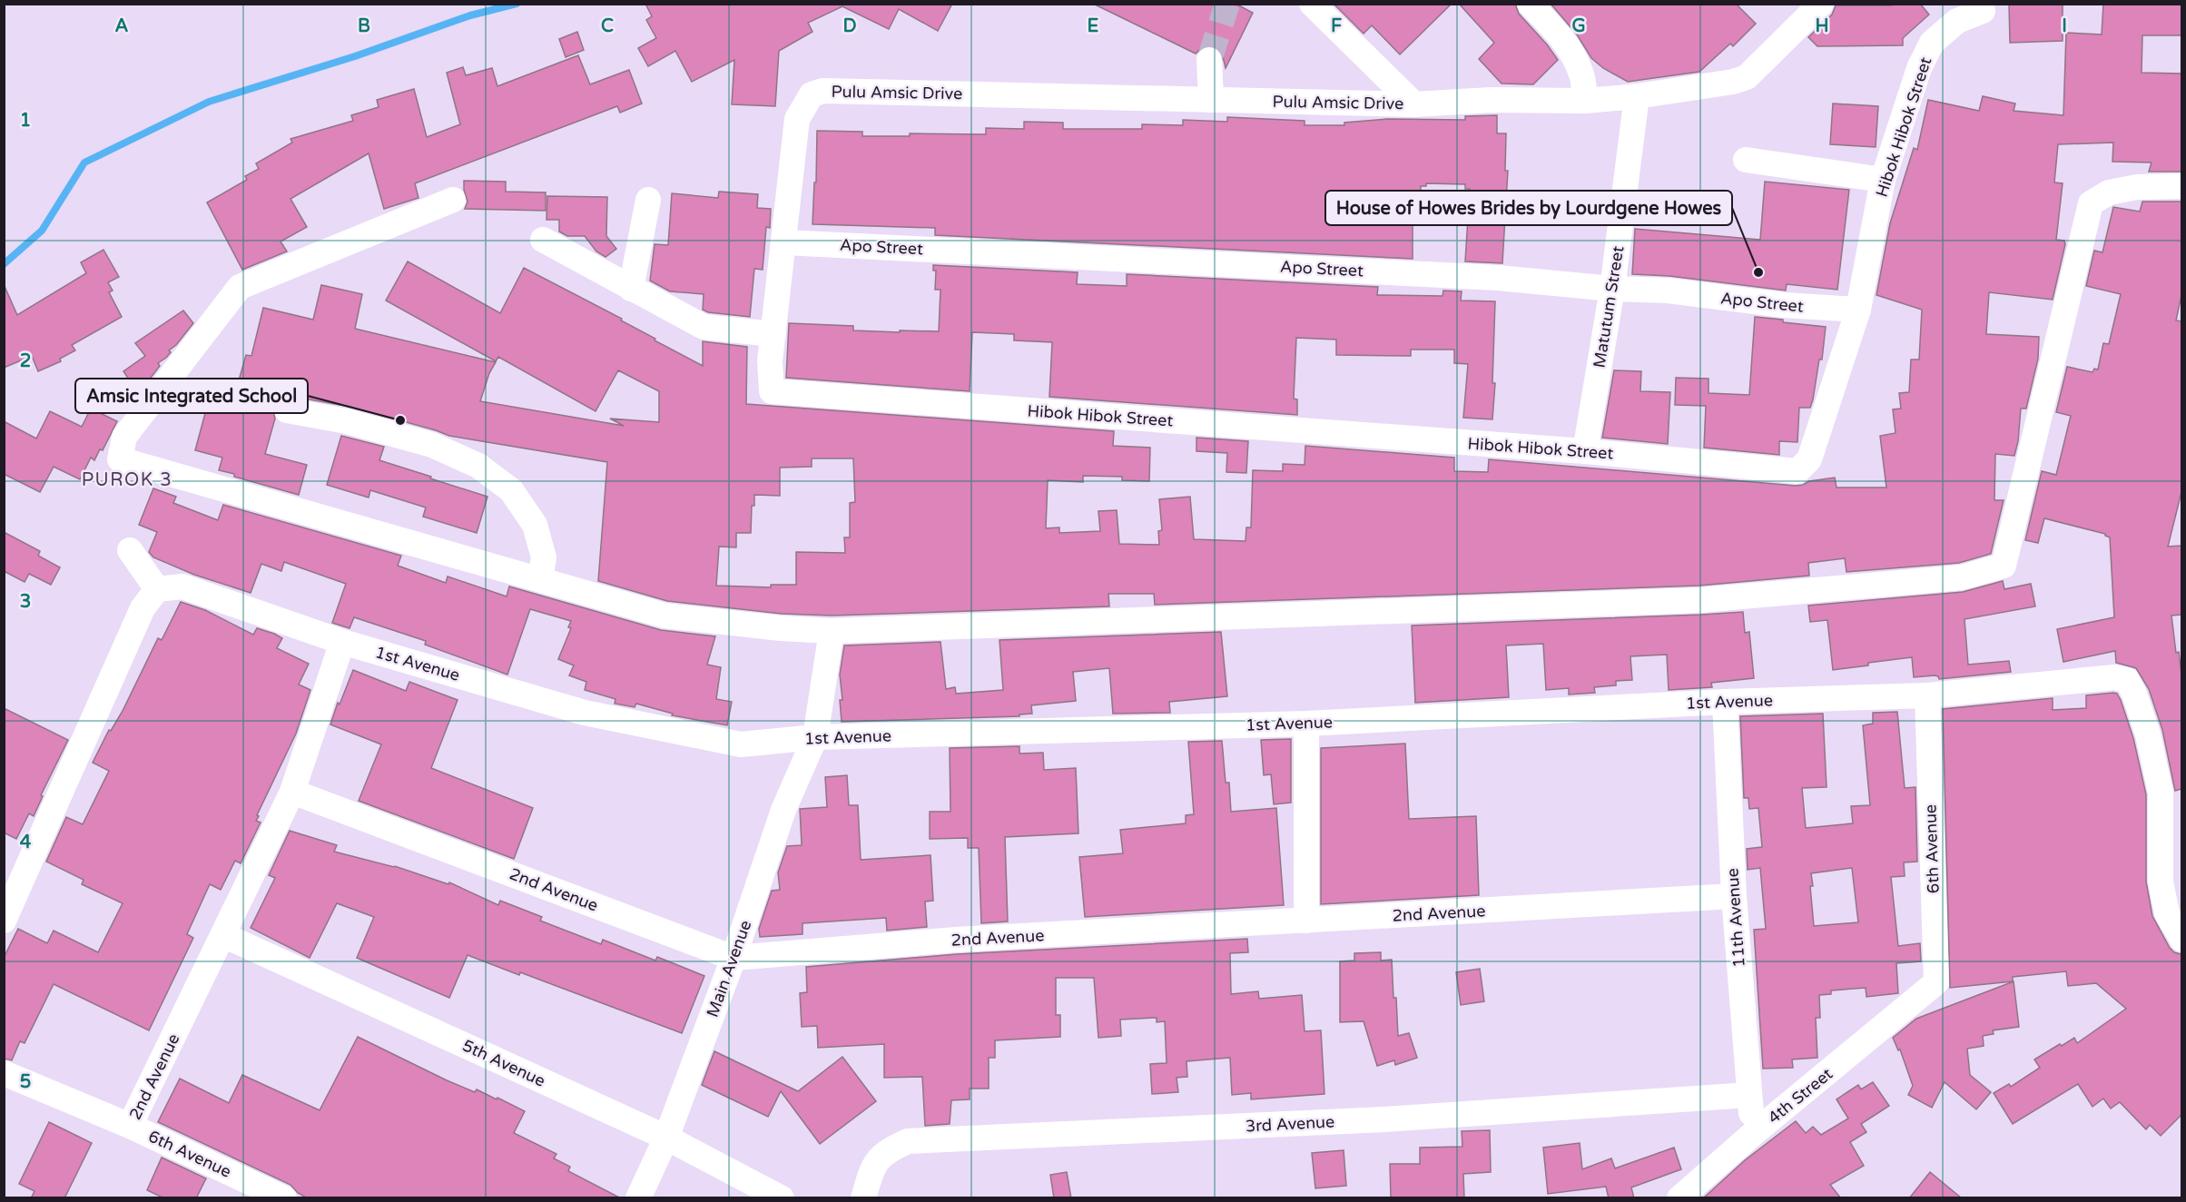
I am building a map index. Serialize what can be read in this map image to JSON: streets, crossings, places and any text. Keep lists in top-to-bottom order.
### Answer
{
  "streets": {
    "street": [
      "Pulu Amsic Drive",
      "Hibok Hibok Street",
      "Apo Street",
      "Matutum Street",
      "1st Avenue",
      "6th Avenue",
      "2nd Avenue",
      "11th Avenue",
      "Main Avenue",
      "5th Avenue",
      "4th Street",
      "3rd Avenue"
    ]
  },
  "crossings": [
    ["Pulu Amsic Drive", "Apo Street"],
    ["Pulu Amsic Drive", "Matutum Street"],
    ["Hibok Hibok Street", "Apo Street"],
    ["Hibok Hibok Street", "Matutum Street"],
    ["Apo Street", "Matutum Street"],
    ["1st Avenue", "6th Avenue"],
    ["1st Avenue", "2nd Avenue"],
    ["1st Avenue", "11th Avenue"],
    ["1st Avenue", "Main Avenue"],
    ["6th Avenue", "2nd Avenue"],
    ["6th Avenue", "4th Street"],
    ["2nd Avenue", "11th Avenue"],
    ["2nd Avenue", "Main Avenue"],
    ["2nd Avenue", "5th Avenue"],
    ["11th Avenue", "4th Street"],
    ["11th Avenue", "3rd Avenue"],
    ["Main Avenue", "5th Avenue"]
  ],
  "districts": ["PUROK 3"],
  "places": ["House of Howes Brides by Lourdgene Howes", "Amsic Integrated School"],
  "grid": {
    "columns": [
      "A",
      "B",
      "C",
      "D",
      "E",
      "F",
      "G",
      "H",
      "I"
    ],
    "rows": [
      "1",
      "2",
      "3",
      "4",
      "5"
    ]
  }
}
